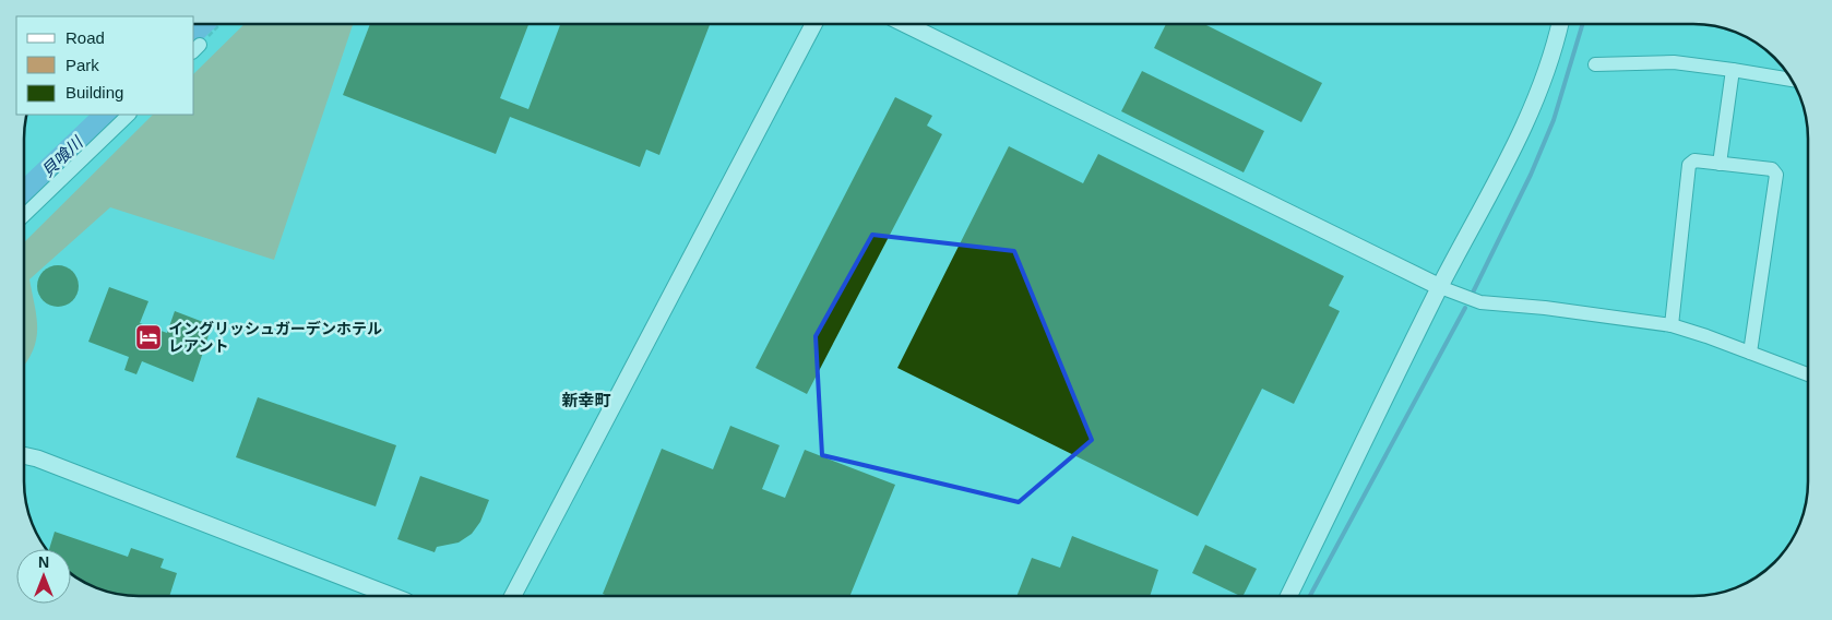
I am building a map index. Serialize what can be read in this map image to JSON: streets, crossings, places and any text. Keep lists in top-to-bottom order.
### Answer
{
  "districts": ["新幸町"],
  "water": ["貝喰川"],
  "places": {
    "hotel": ["イングリッシュガーデンホテル レアント"]
  },
  "legend": ["Road", "Park", "Building"],
  "north": "top"
}
